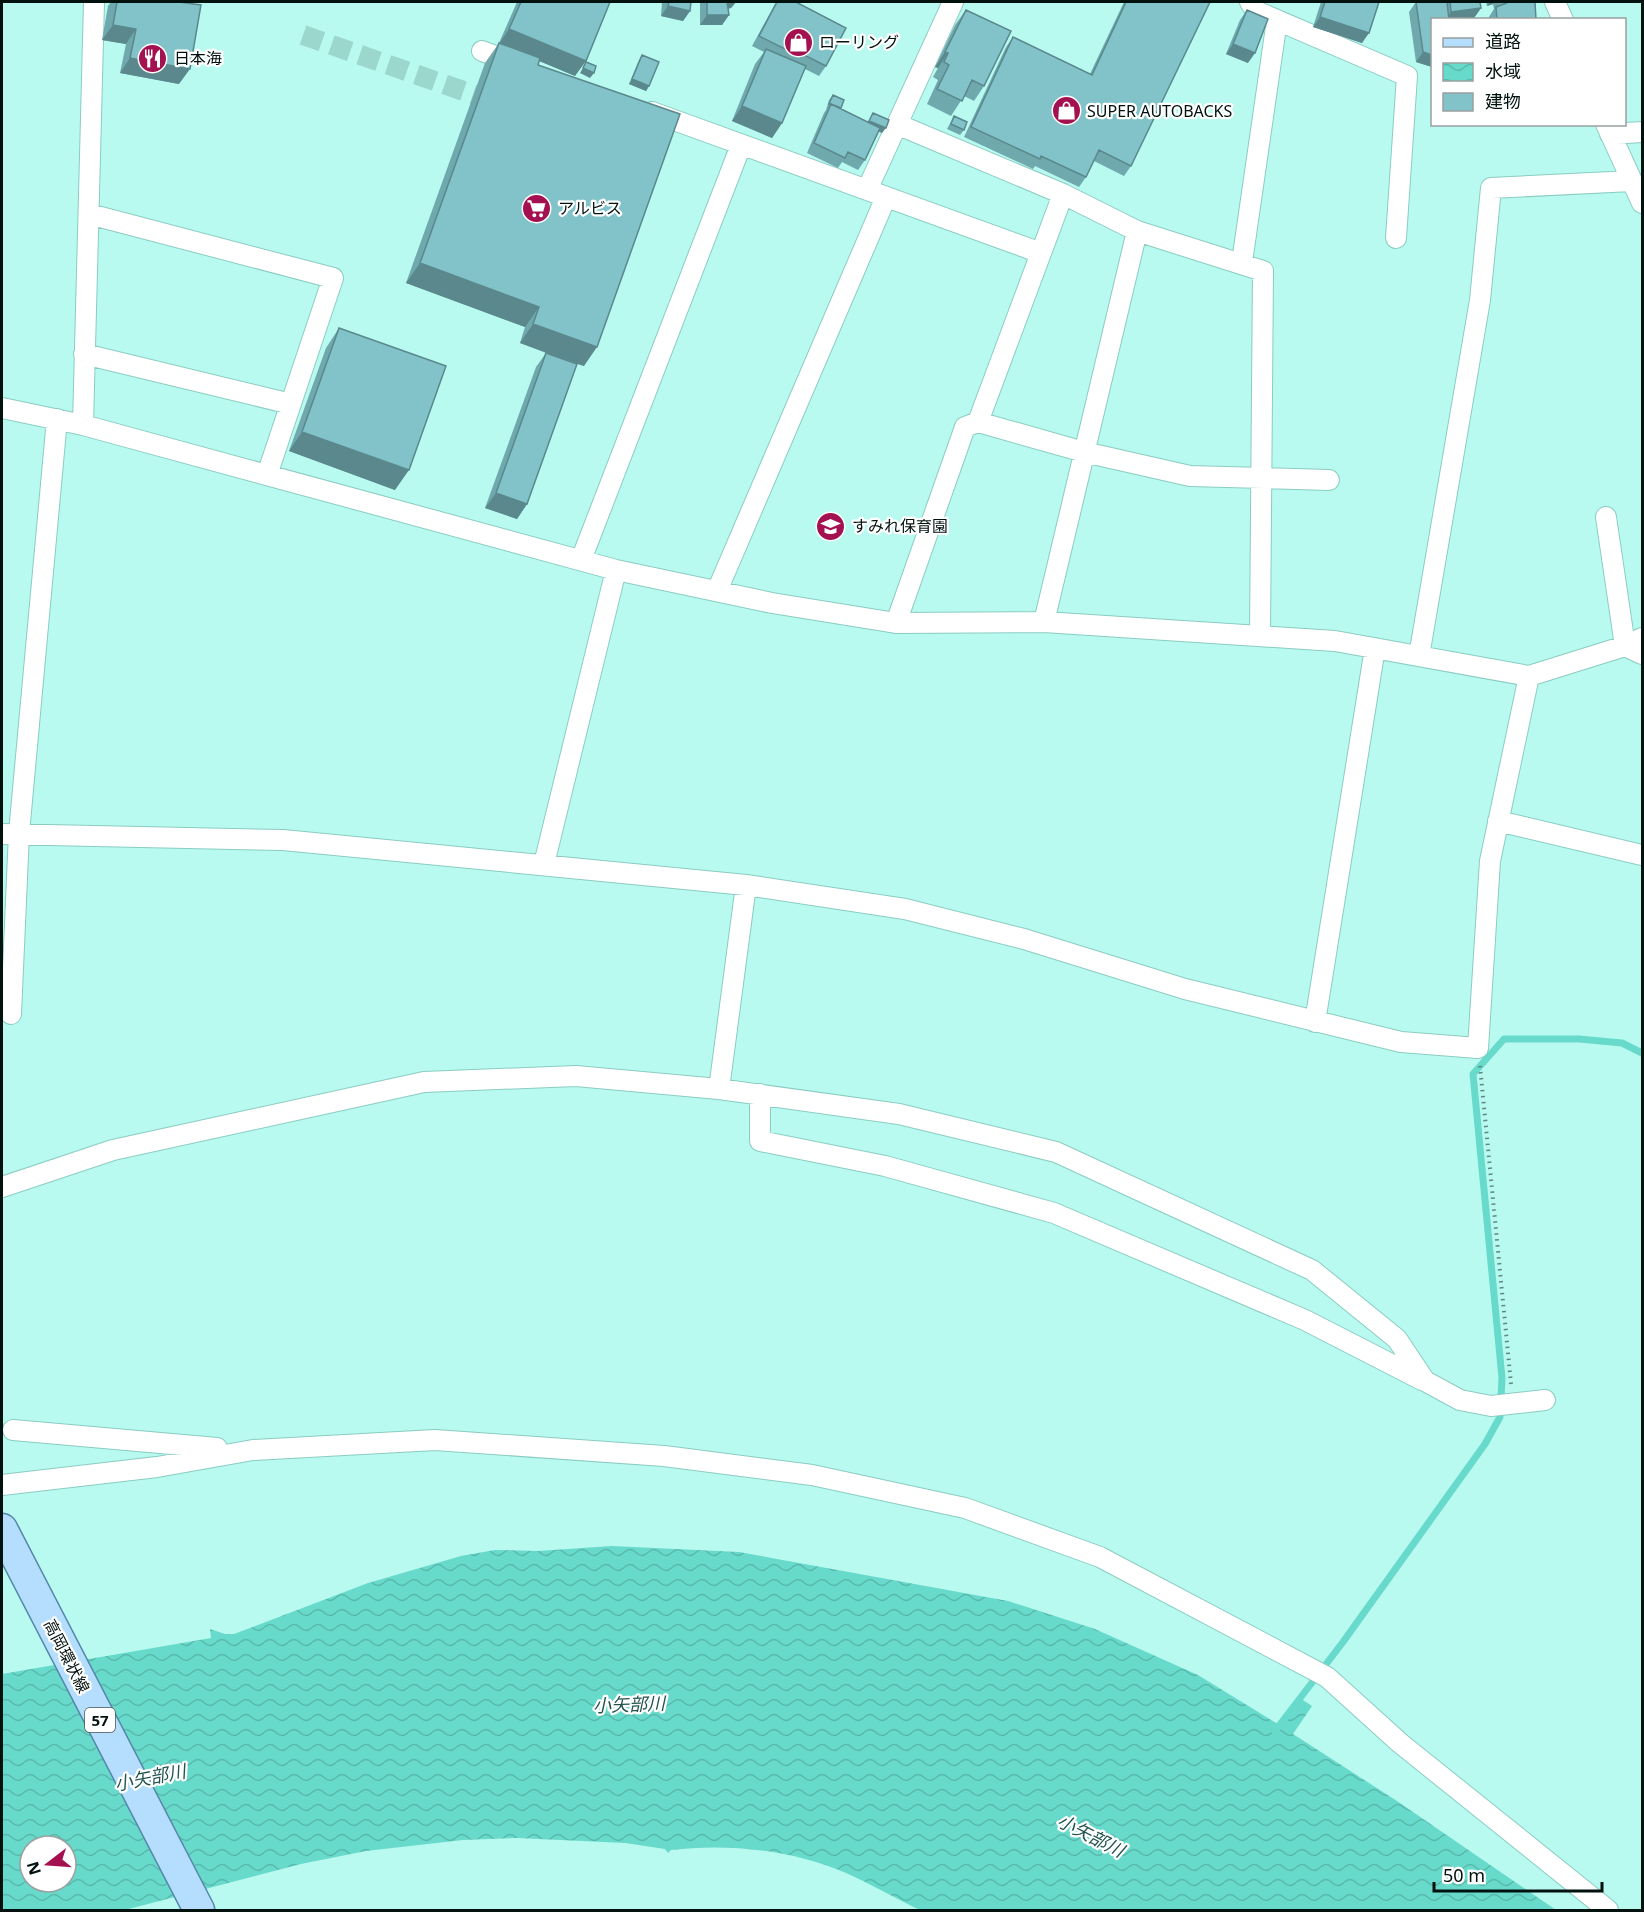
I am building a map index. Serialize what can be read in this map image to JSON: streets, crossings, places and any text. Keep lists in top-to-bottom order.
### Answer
{
  "streets": {
    "main road": ["高岡環状線", "57"]
  },
  "water": ["小矢部川"],
  "places": {
    "shop": ["ローリング", "SUPER AUTOBACKS"],
    "restaurant": ["日本海"],
    "supermarket": ["アルビス"],
    "school or university": ["すみれ保育園"]
  },
  "legend": ["道路", "水域", "建物"],
  "scale_bar": "50 m",
  "north": "left"
}
